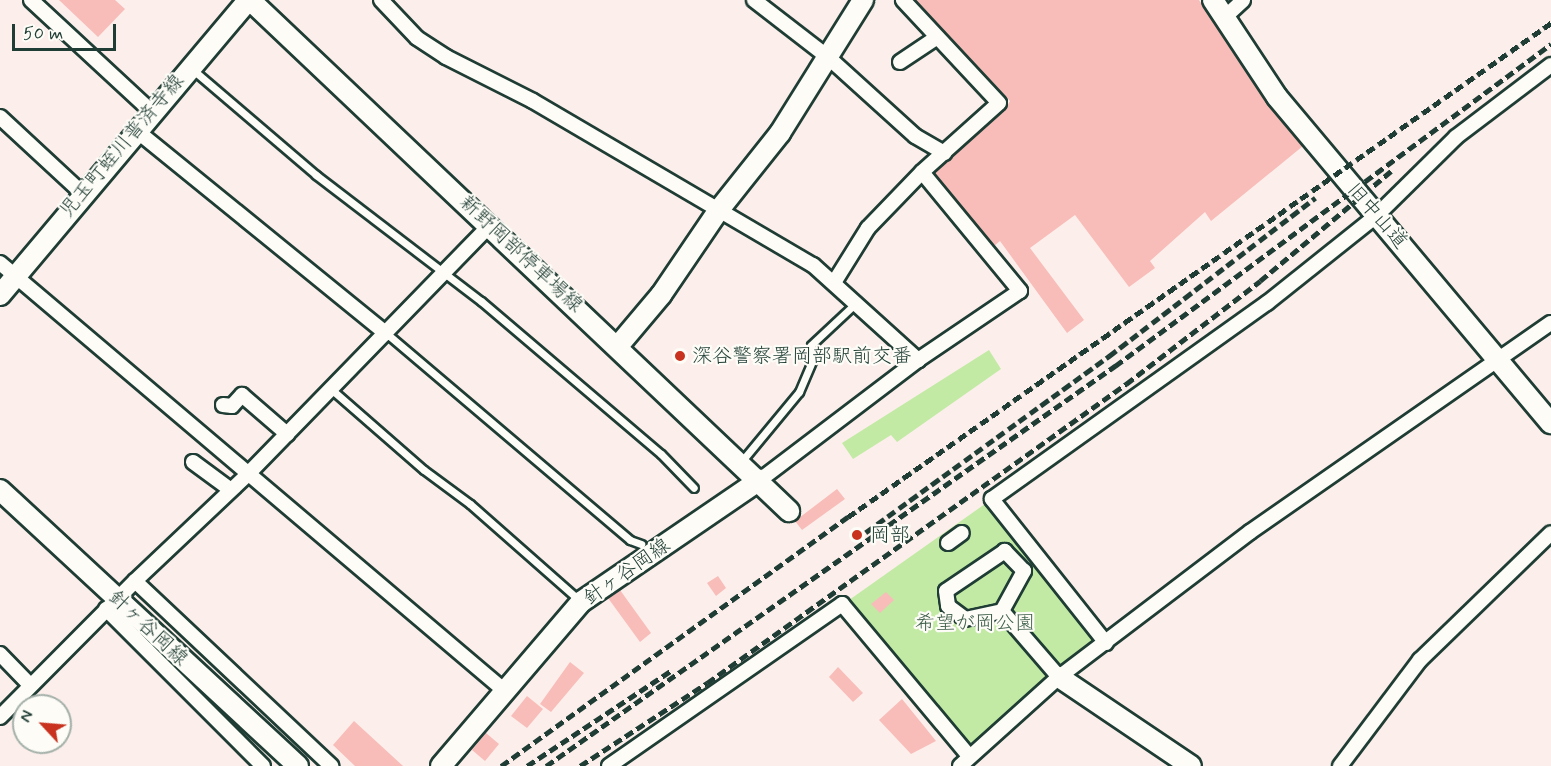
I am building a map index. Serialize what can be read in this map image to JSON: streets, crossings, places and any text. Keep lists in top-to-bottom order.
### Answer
{
  "streets": {
    "main road": [
      "児玉町蛭川普済寺線",
      "旧中山道",
      "新野岡部停車場線",
      "針ヶ谷岡線"
    ]
  },
  "crossings": [
    ["児玉町蛭川普済寺線", "新野岡部停車場線"],
    ["新野岡部停車場線", "針ヶ谷岡線"]
  ],
  "parks": ["希望が岡公園"],
  "places": ["深谷警察署岡部駅前交番", "岡部"],
  "scale_bar": "50 m",
  "north": "top left"
}
